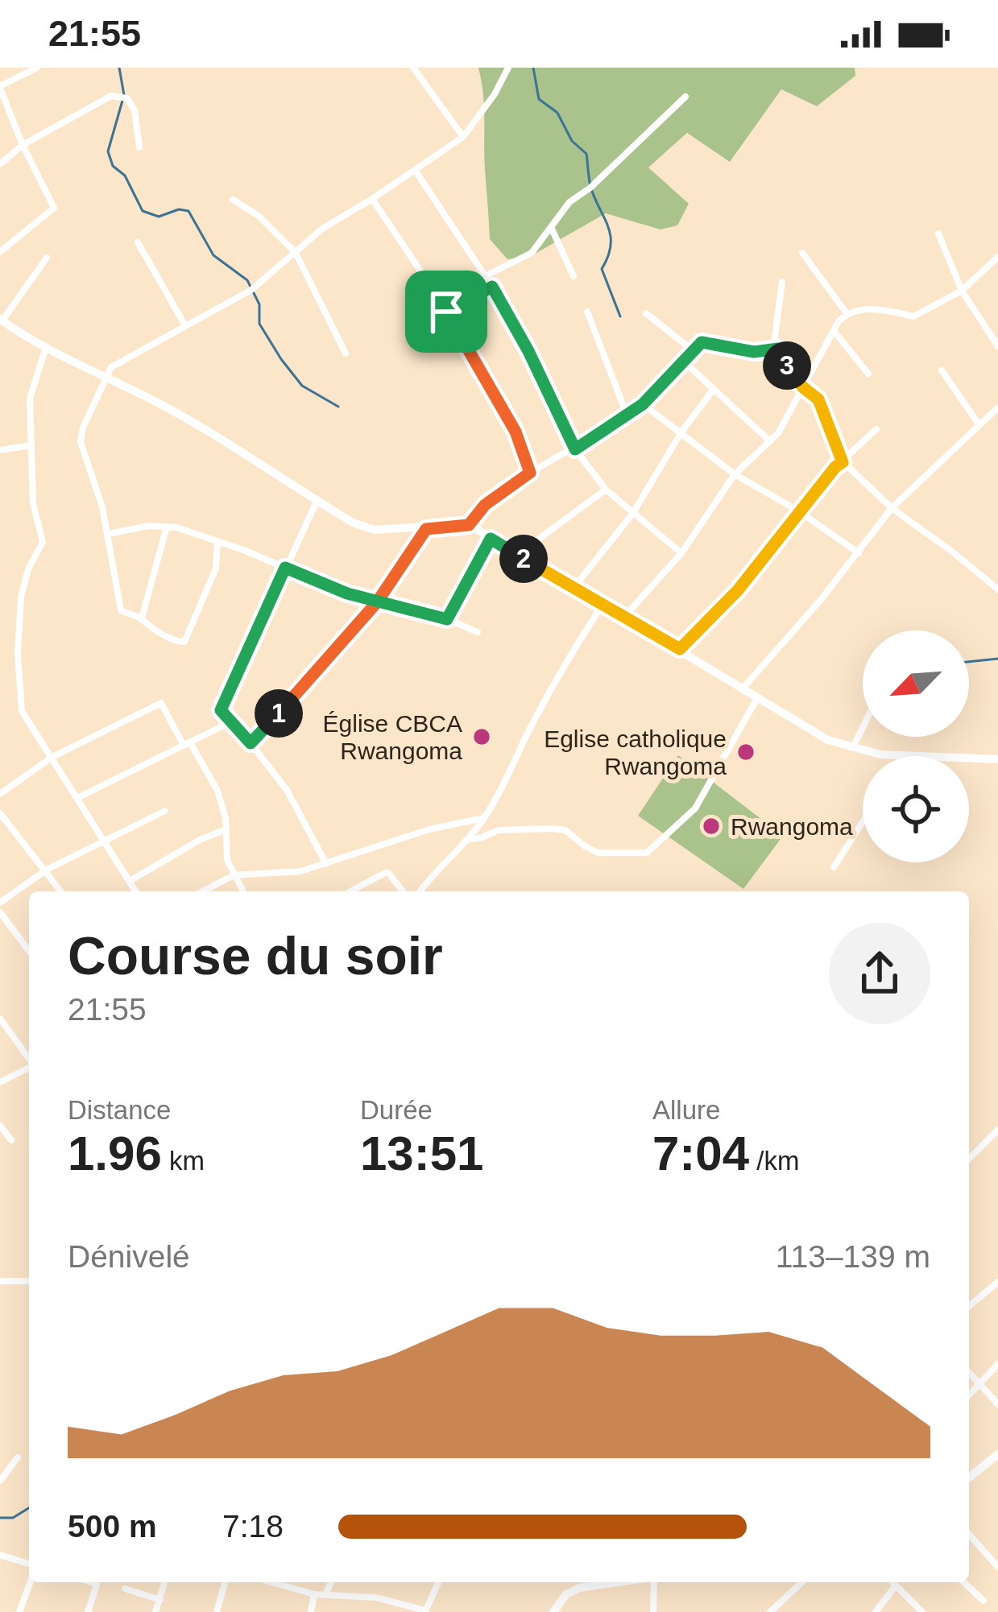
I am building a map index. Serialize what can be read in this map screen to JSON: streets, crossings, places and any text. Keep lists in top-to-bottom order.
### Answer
{
  "places": ["Église CBCA Rwangoma", "Eglise catholique Rwangoma", "Rwangoma"],
  "north": "bottom left",
  "page": {
    "status": "21:55",
    "pins": ["3", "2", "1"],
    "heading": ["Course du soir", "21:55"],
    "stats": [
      ["Distance", "1.96 km"],
      ["Durée", "13:51"],
      ["Allure", "7:04 /km"]
    ],
    "chart": ["Dénivelé", "113–139 m"],
    "list": [
      {
        "name": "500 m",
        "note": "7:18"
      }
    ]
  }
}
